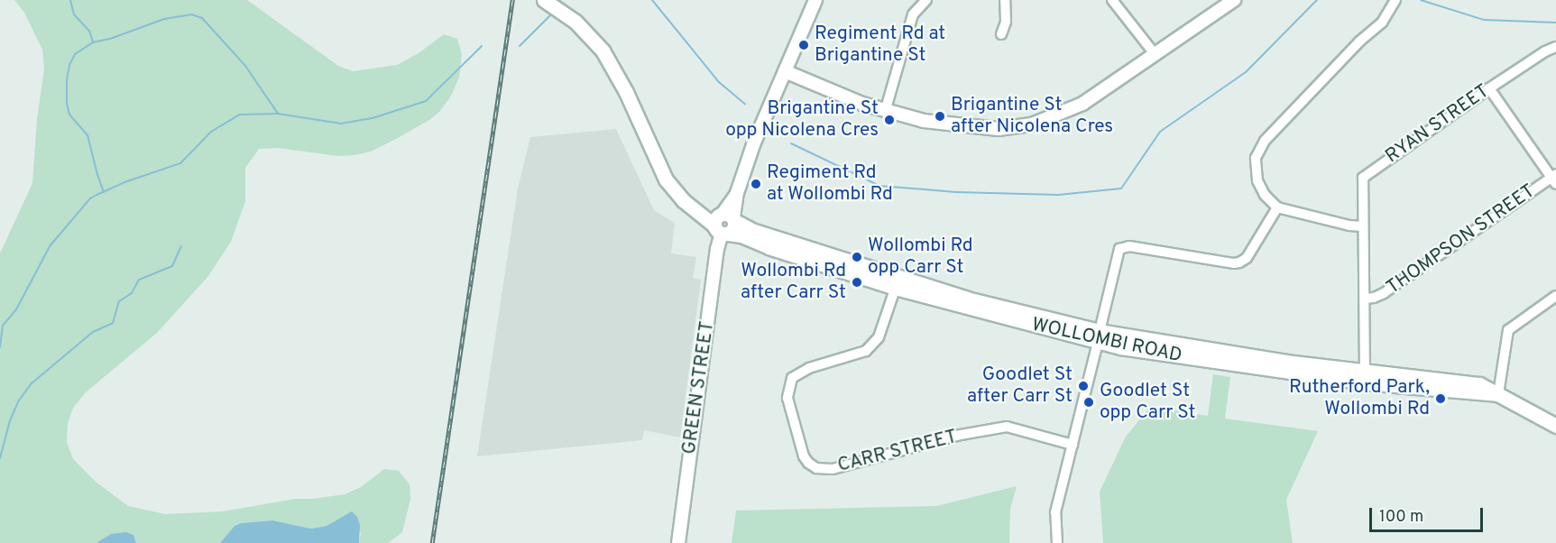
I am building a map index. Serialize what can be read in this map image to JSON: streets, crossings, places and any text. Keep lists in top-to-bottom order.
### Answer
{
  "streets": {
    "main road": ["WOLLOMBI ROAD"],
    "street": [
      "RYAN STREET",
      "THOMPSON STREET",
      "GREEN STREET",
      "CARR STREET"
    ]
  },
  "crossings": [
    ["WOLLOMBI ROAD", "GREEN STREET"],
    ["WOLLOMBI ROAD", "CARR STREET"]
  ],
  "places": [
    "Regiment Rd at Brigantine St",
    "Brigantine St after Nicolena Cres",
    "Brigantine St opp Nicolena Cres",
    "Regiment Rd at Wollombi Rd",
    "Wollombi Rd opp Carr St",
    "Wollombi Rd after Carr St",
    "Goodlet St after Carr St",
    "Rutherford Park, Wollombi Rd",
    "Goodlet St opp Carr St"
  ],
  "scale_bar": "100 m"
}
